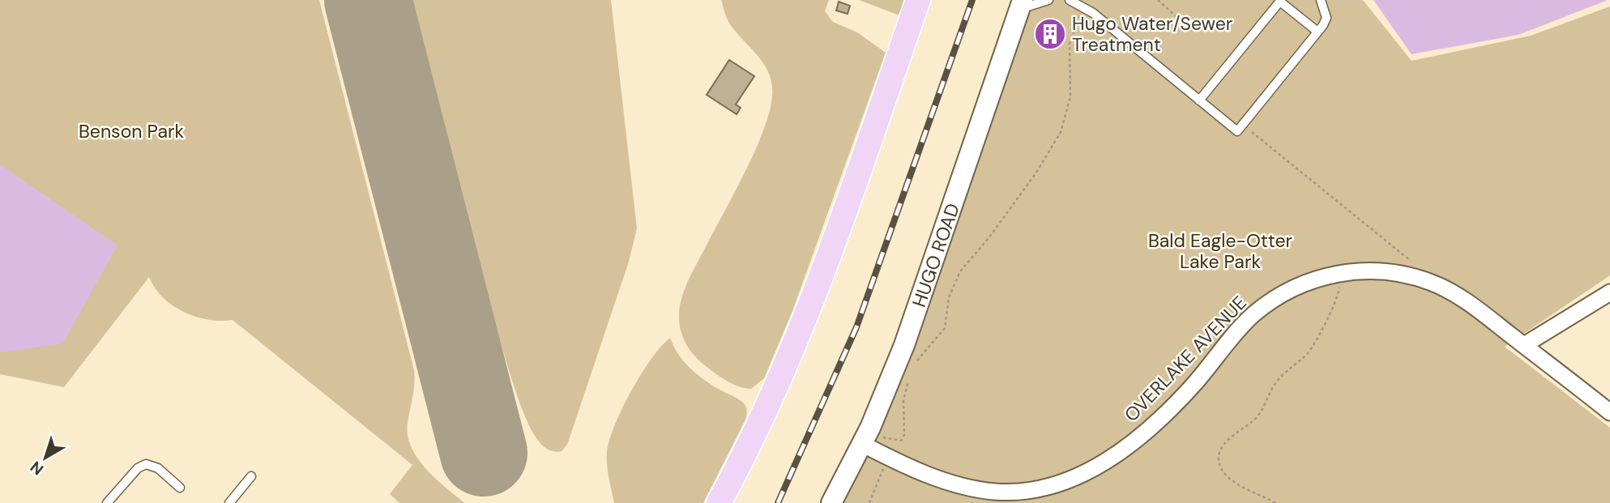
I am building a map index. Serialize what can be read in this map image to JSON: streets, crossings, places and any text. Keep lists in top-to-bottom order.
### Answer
{
  "streets": {
    "street": ["HUGO ROAD", "OVERLAKE AVENUE"]
  },
  "crossings": [
    ["HUGO ROAD", "OVERLAKE AVENUE"]
  ],
  "parks": ["Benson Park", "Bald Eagle-Otter Lake Park"],
  "places": {
    "building": ["Hugo Water/Sewer Treatment"]
  },
  "north": "bottom left"
}
